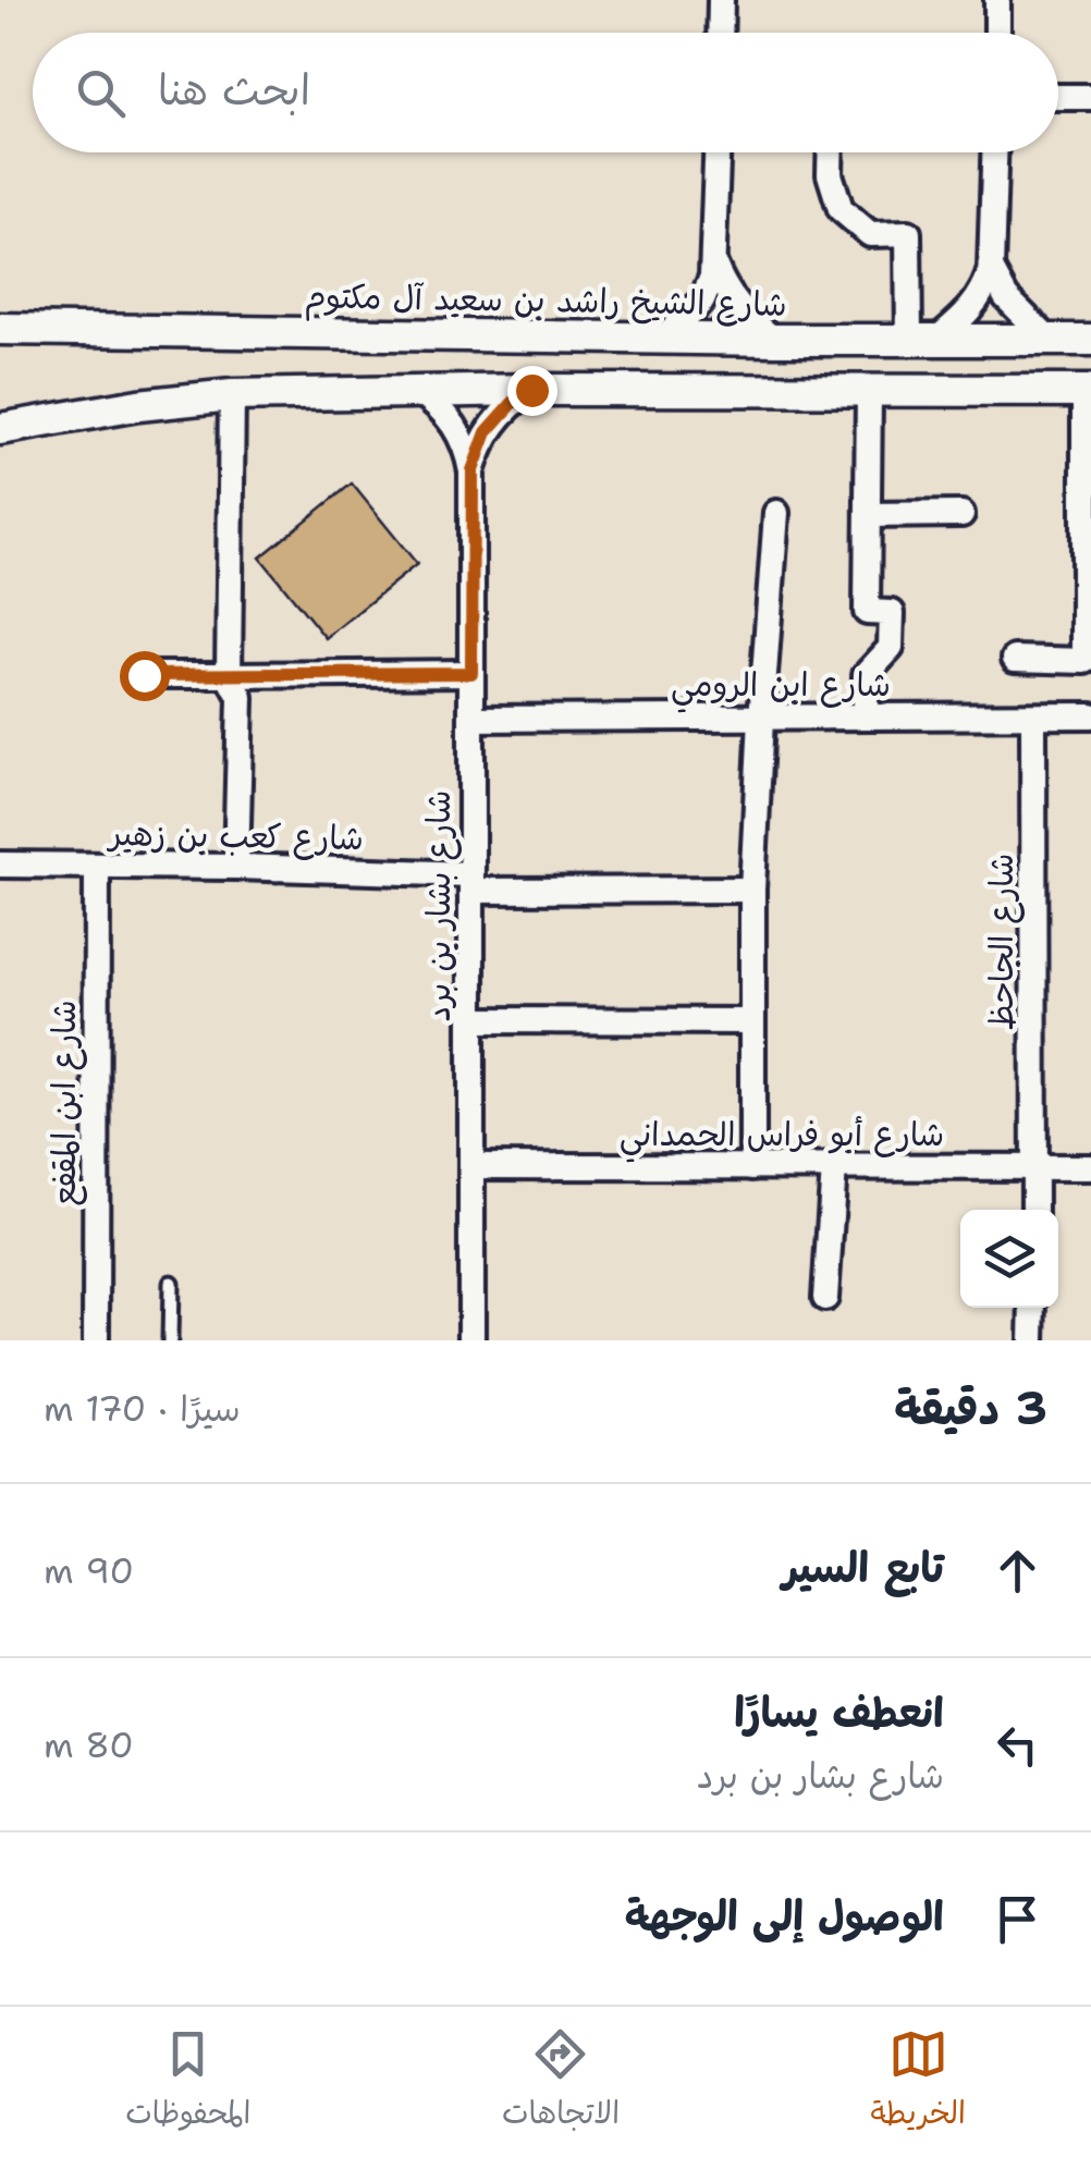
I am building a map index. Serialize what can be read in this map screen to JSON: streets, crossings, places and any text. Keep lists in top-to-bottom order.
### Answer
{
  "streets": {
    "street": [
      "شارع الشيخ راشد بن سعيد آل مكتوم",
      "شارع ابن الرومي",
      "شارع كعب بن زهير",
      "شارع بشار بن برد",
      "شارع الجاحظ",
      "شارع ابن المقفع",
      "شارع أبو فراس الحمداني"
    ]
  },
  "crossings": [
    ["شارع ابن الرومي", "شارع بشار بن برد"],
    ["شارع ابن الرومي", "شارع الجاحظ"],
    ["شارع كعب بن زهير", "شارع بشار بن برد"],
    ["شارع كعب بن زهير", "شارع ابن المقفع"],
    ["شارع بشار بن برد", "شارع أبو فراس الحمداني"],
    ["شارع الجاحظ", "شارع أبو فراس الحمداني"]
  ],
  "page": {
    "search": "ابحث هنا",
    "heading": ["3 دقيقة", "سيرًا · 170 m"],
    "list": [
      ["تابع السير", "90 m"],
      ["انعطف يسارًا", "شارع بشار بن برد", "80 m"],
      "الوصول إلى الوجهة"
    ],
    "nav": ["الخريطة", "الاتجاهات", "المحفوظات"]
  }
}
